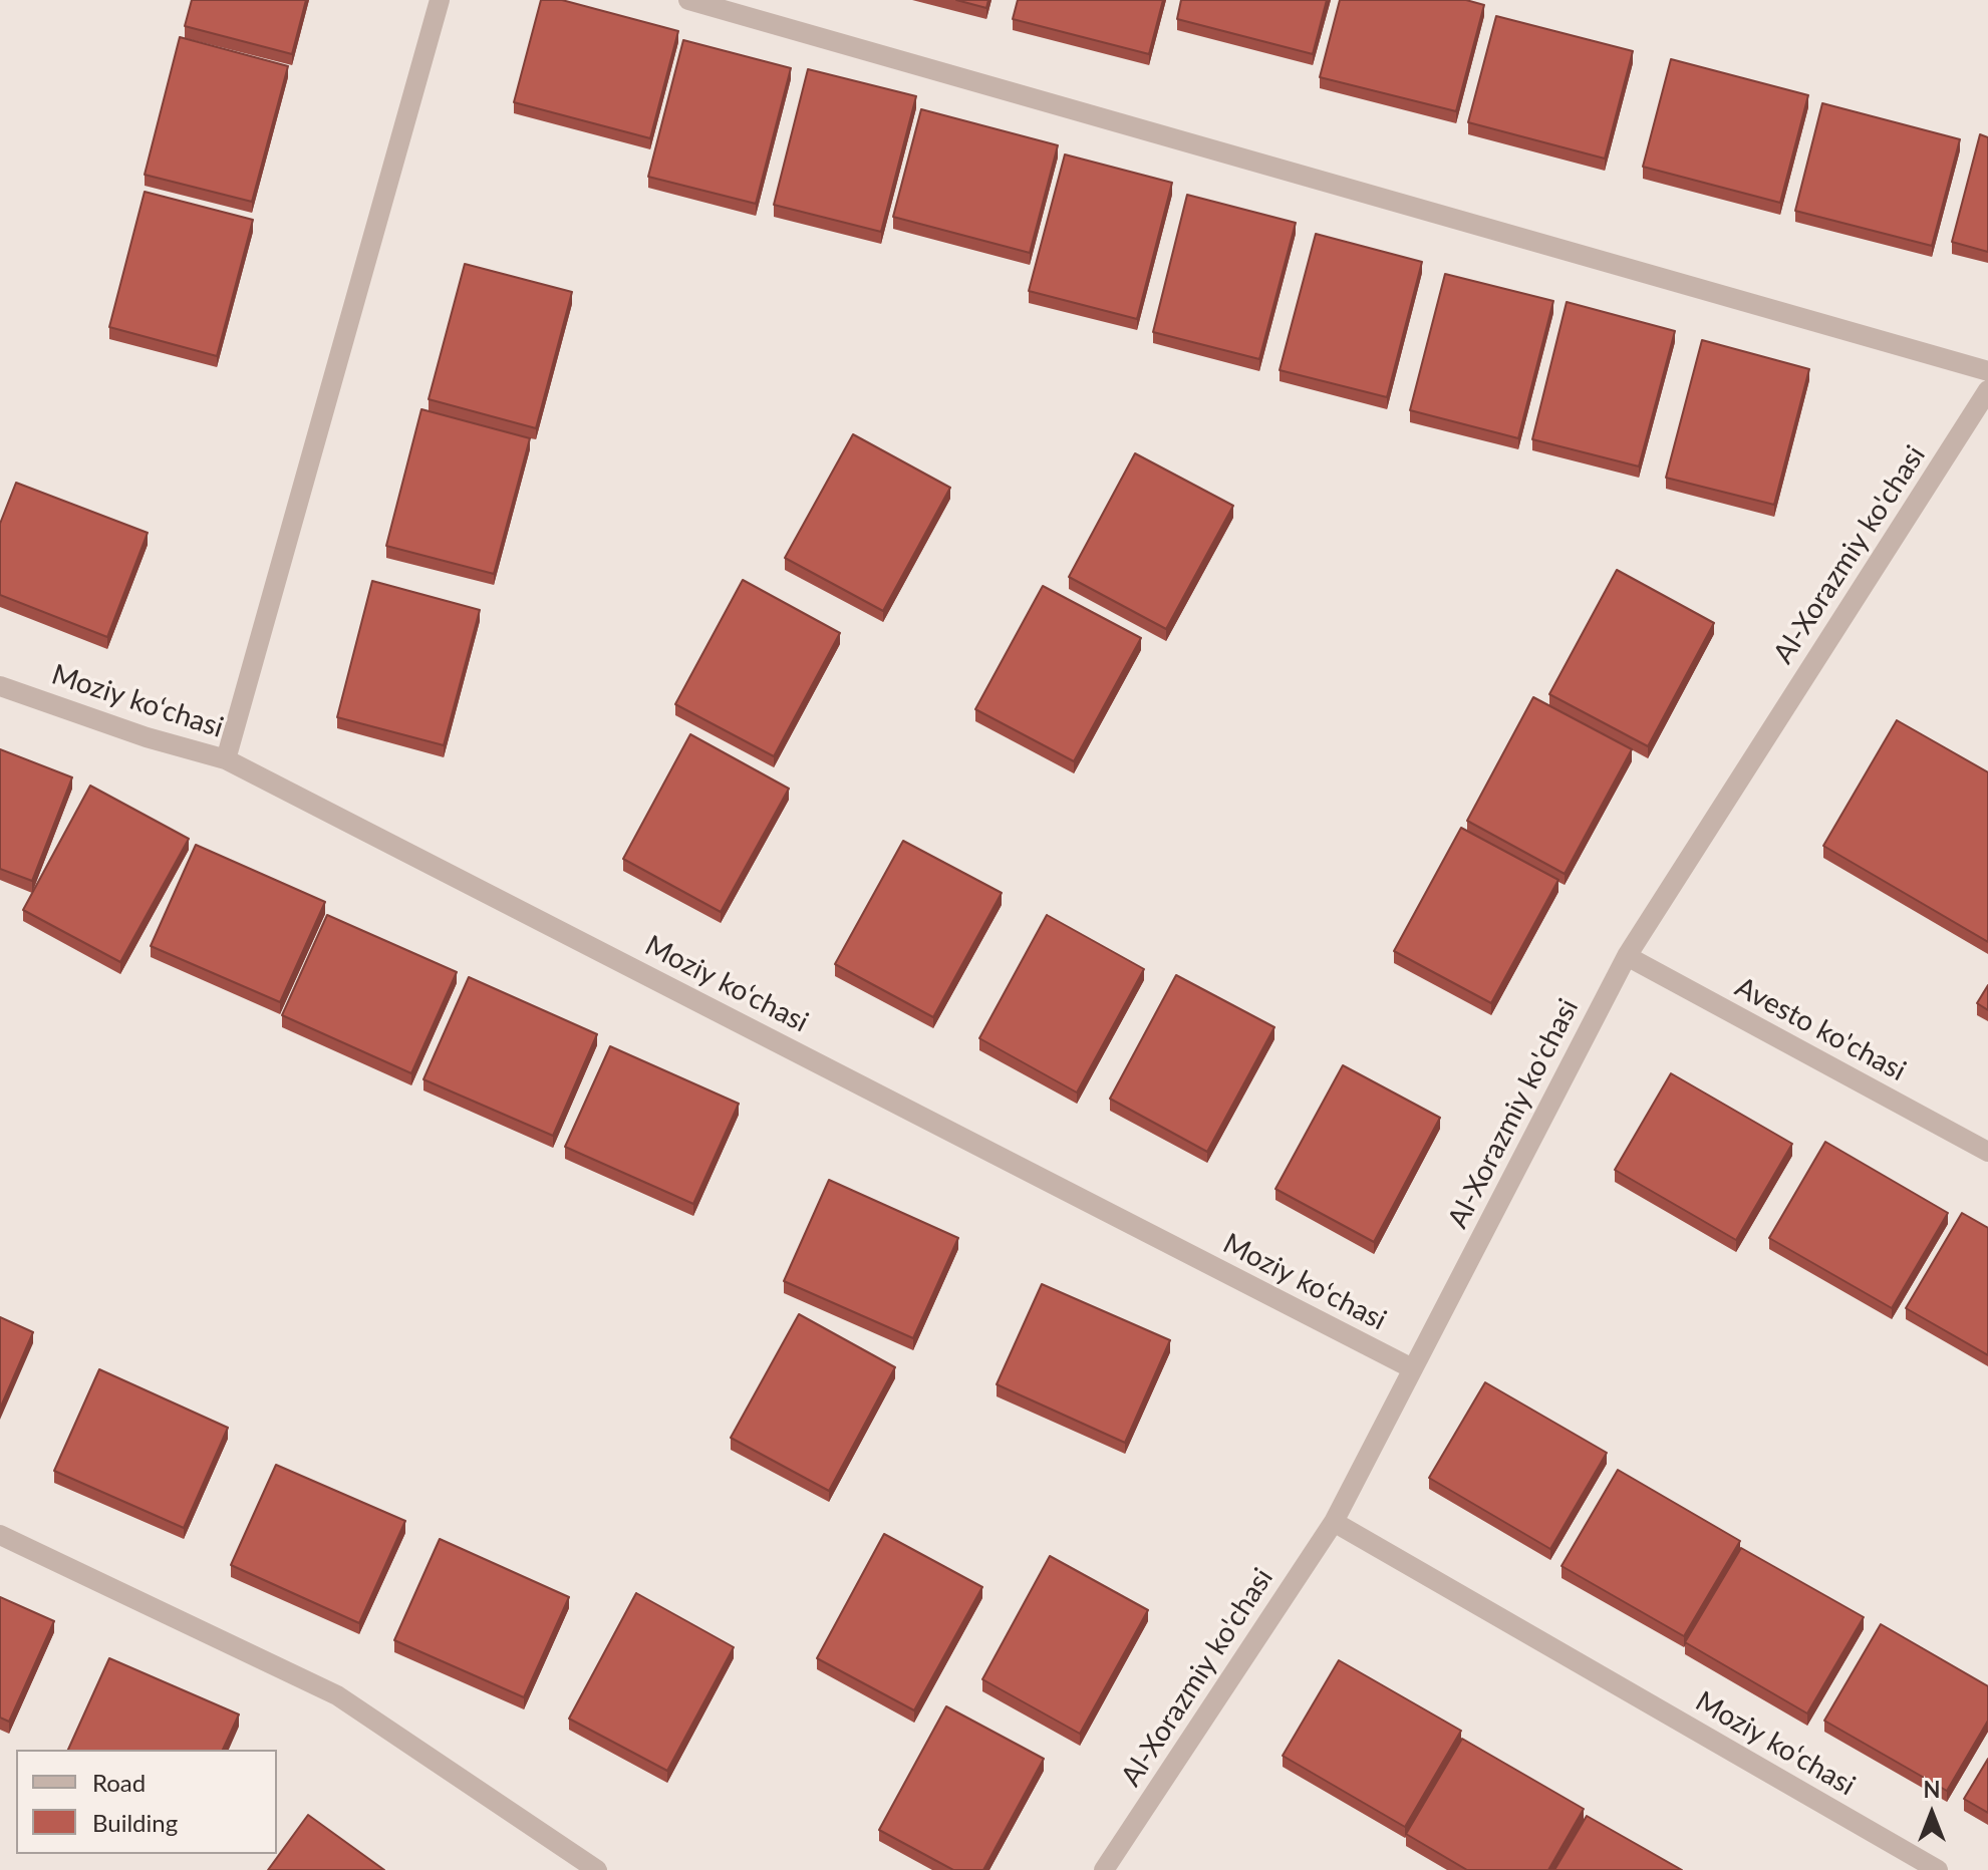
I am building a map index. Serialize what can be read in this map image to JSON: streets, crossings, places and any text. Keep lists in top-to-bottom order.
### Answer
{
  "streets": {
    "street": ["Al-Xorazmiy ko'chasi", "Moziy ko‘chasi", "Avesto ko'chasi"]
  },
  "crossings": [
    ["Al-Xorazmiy ko'chasi", "Moziy ko‘chasi"],
    ["Al-Xorazmiy ko'chasi", "Avesto ko'chasi"]
  ],
  "legend": ["Road", "Building"],
  "north": "top"
}
